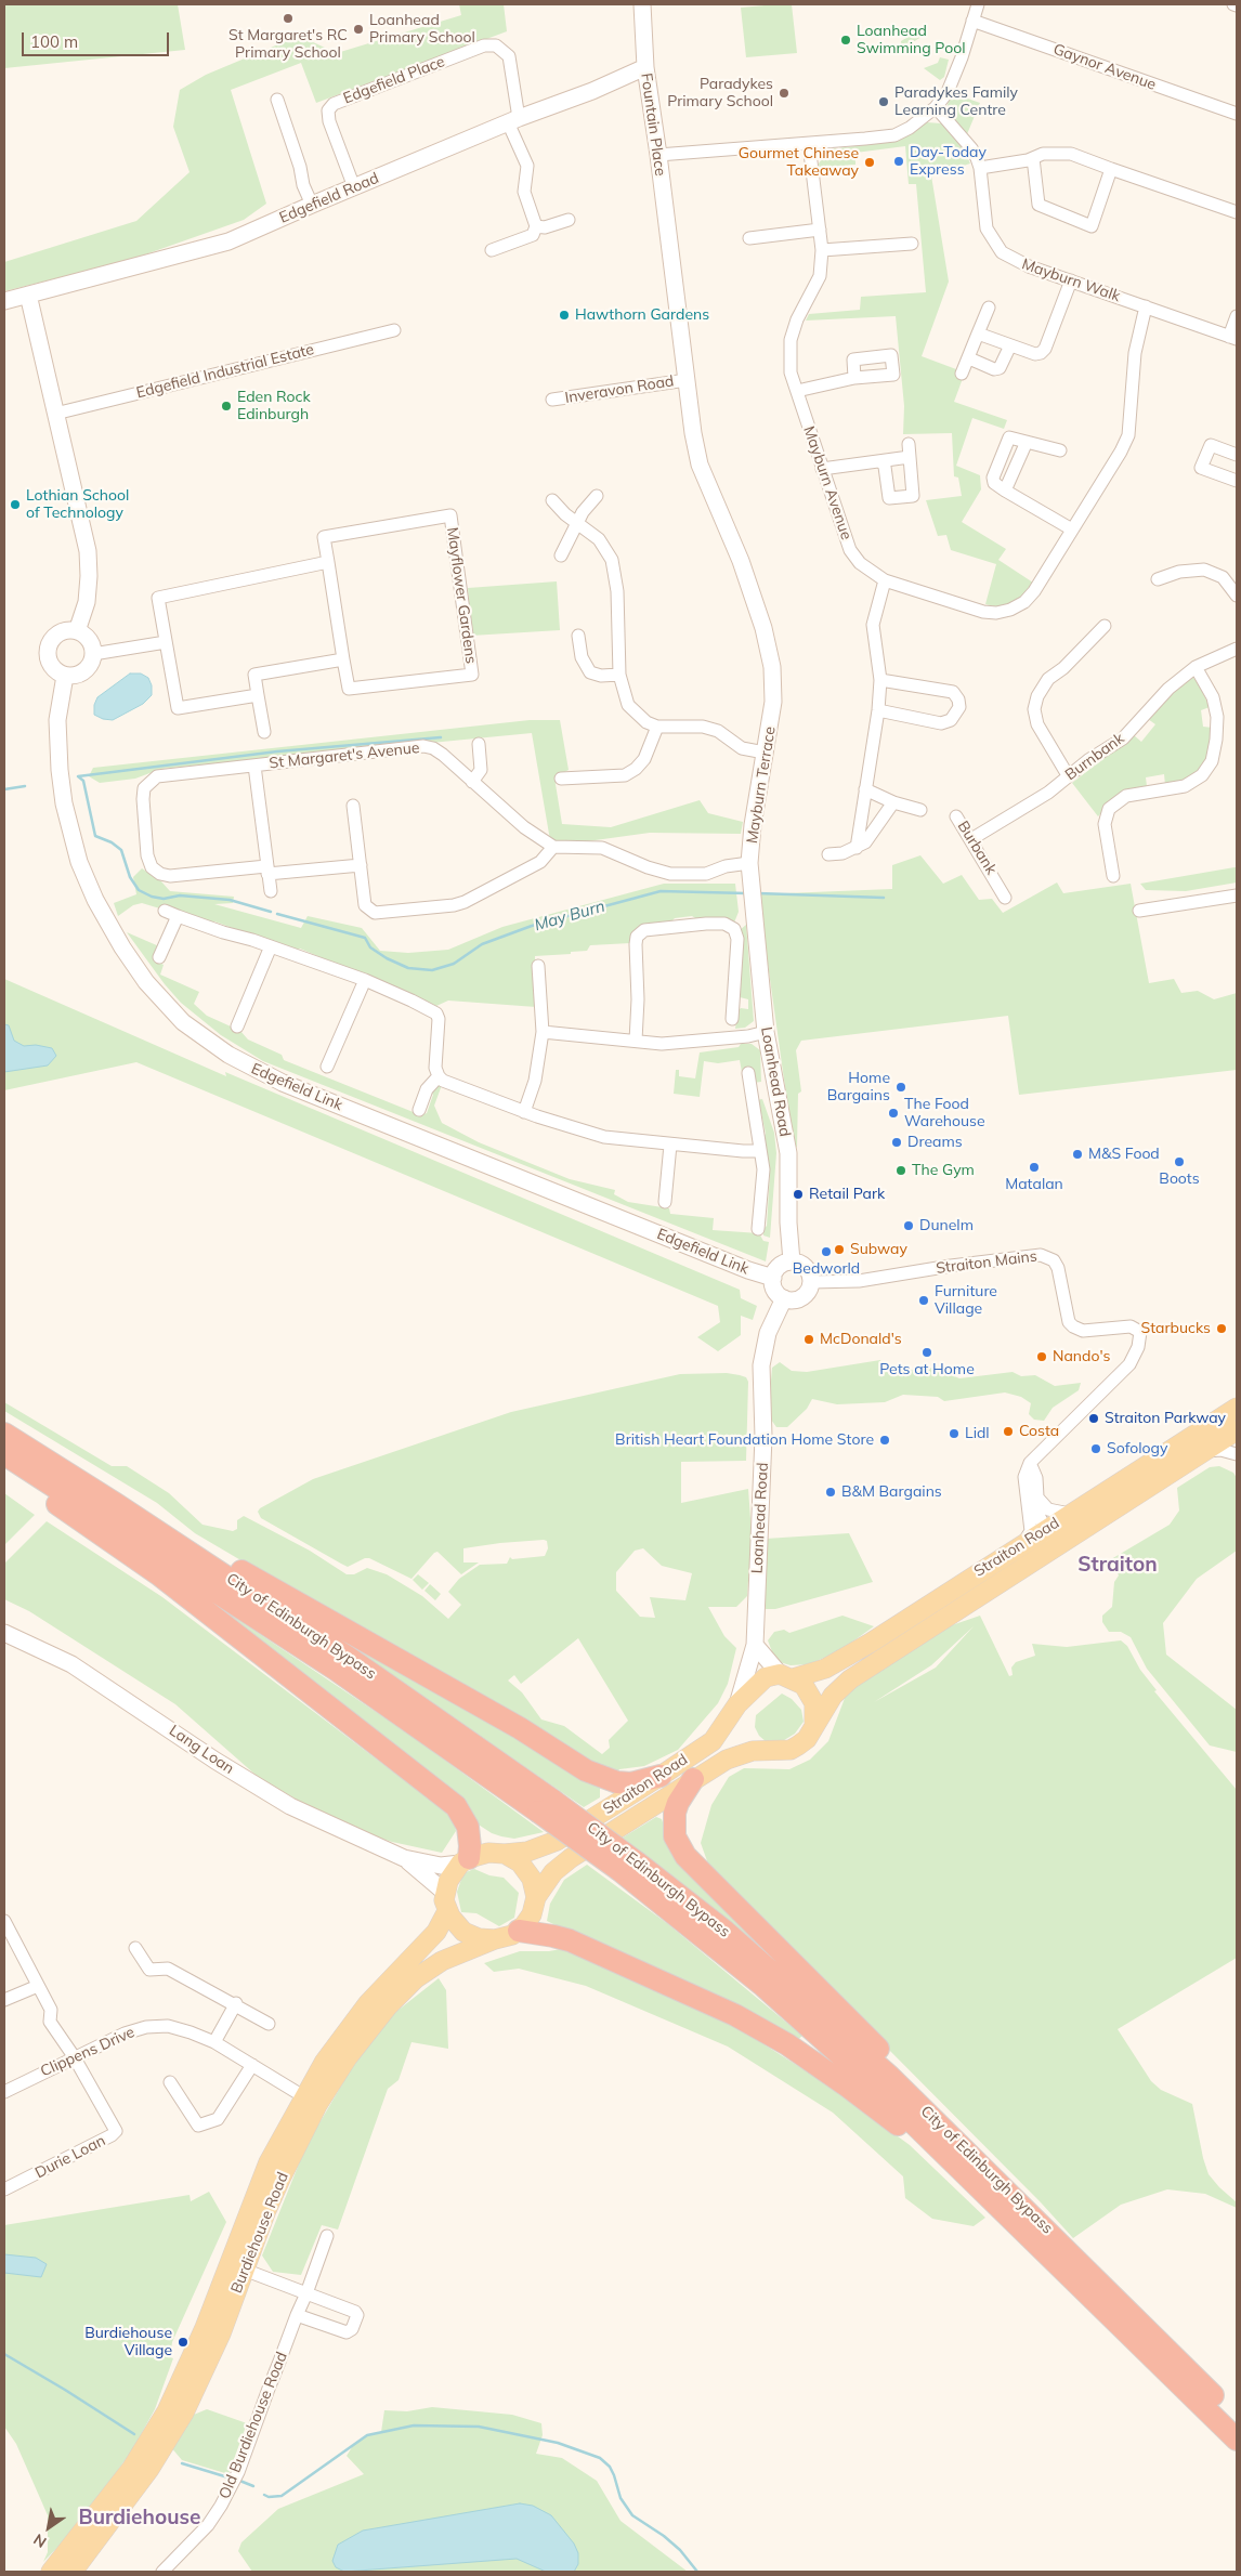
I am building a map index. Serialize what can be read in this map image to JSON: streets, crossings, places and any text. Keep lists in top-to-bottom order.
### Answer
{
  "streets": {
    "highway": ["City of Edinburgh Bypass"],
    "main road": ["Straiton Road", "Burdiehouse Road"],
    "street": [
      "Gaynor Avenue",
      "Edgefield Place",
      "Fountain Place",
      "Edgefield Road",
      "Mayburn Walk",
      "Edgefield Industrial Estate",
      "Inveravon Road",
      "Mayburn Avenue",
      "Mayflower Gardens",
      "St Margaret's Avenue",
      "Burnbank",
      "Mayburn Terrace",
      "Burbank",
      "Loanhead Road",
      "Edgefield Link",
      "Straiton Mains",
      "Lang Loan",
      "Clippens Drive",
      "Durie Loan",
      "Old Burdiehouse Road"
    ]
  },
  "crossings": [
    ["Edgefield Place", "Edgefield Road"],
    ["Fountain Place", "Edgefield Road"],
    ["Fountain Place", "Inveravon Road"],
    ["Fountain Place", "Mayburn Terrace"],
    ["Mayburn Walk", "Mayburn Avenue"],
    ["Inveravon Road", "Mayburn Terrace"],
    ["Burnbank", "Burbank"],
    ["Mayburn Terrace", "Loanhead Road"],
    ["Loanhead Road", "Edgefield Link"],
    ["Loanhead Road", "Straiton Mains"],
    ["Loanhead Road", "Straiton Road"],
    ["Edgefield Link", "Straiton Mains"],
    ["Straiton Road", "Lang Loan"],
    ["Straiton Road", "Burdiehouse Road"],
    ["Lang Loan", "Burdiehouse Road"],
    ["Clippens Drive", "Durie Loan"],
    ["Clippens Drive", "Burdiehouse Road"]
  ],
  "districts": ["Straiton", "Burdiehouse"],
  "water": ["May Burn"],
  "places": [
    "St Margaret's RC Primary School",
    "Loanhead Primary School",
    "Loanhead Swimming Pool",
    "Paradykes Primary School",
    "Paradykes Family Learning Centre",
    "Day-Today Express",
    "Gourmet Chinese Takeaway",
    "Hawthorn Gardens",
    "Eden Rock Edinburgh",
    "Lothian School of Technology",
    "Home Bargains",
    "The Food Warehouse",
    "Dreams",
    "M&S Food",
    "Boots",
    "Matalan",
    "The Gym",
    "Retail Park",
    "Dunelm",
    "Subway",
    "Bedworld",
    "Furniture Village",
    "Starbucks",
    "McDonald's",
    "Pets at Home",
    "Nando's",
    "Straiton Parkway",
    "Costa",
    "Lidl",
    "British Heart Foundation Home Store",
    "Sofology",
    "B&M Bargains",
    "Burdiehouse Village"
  ],
  "scale_bar": "100 m",
  "north": "bottom left"
}
